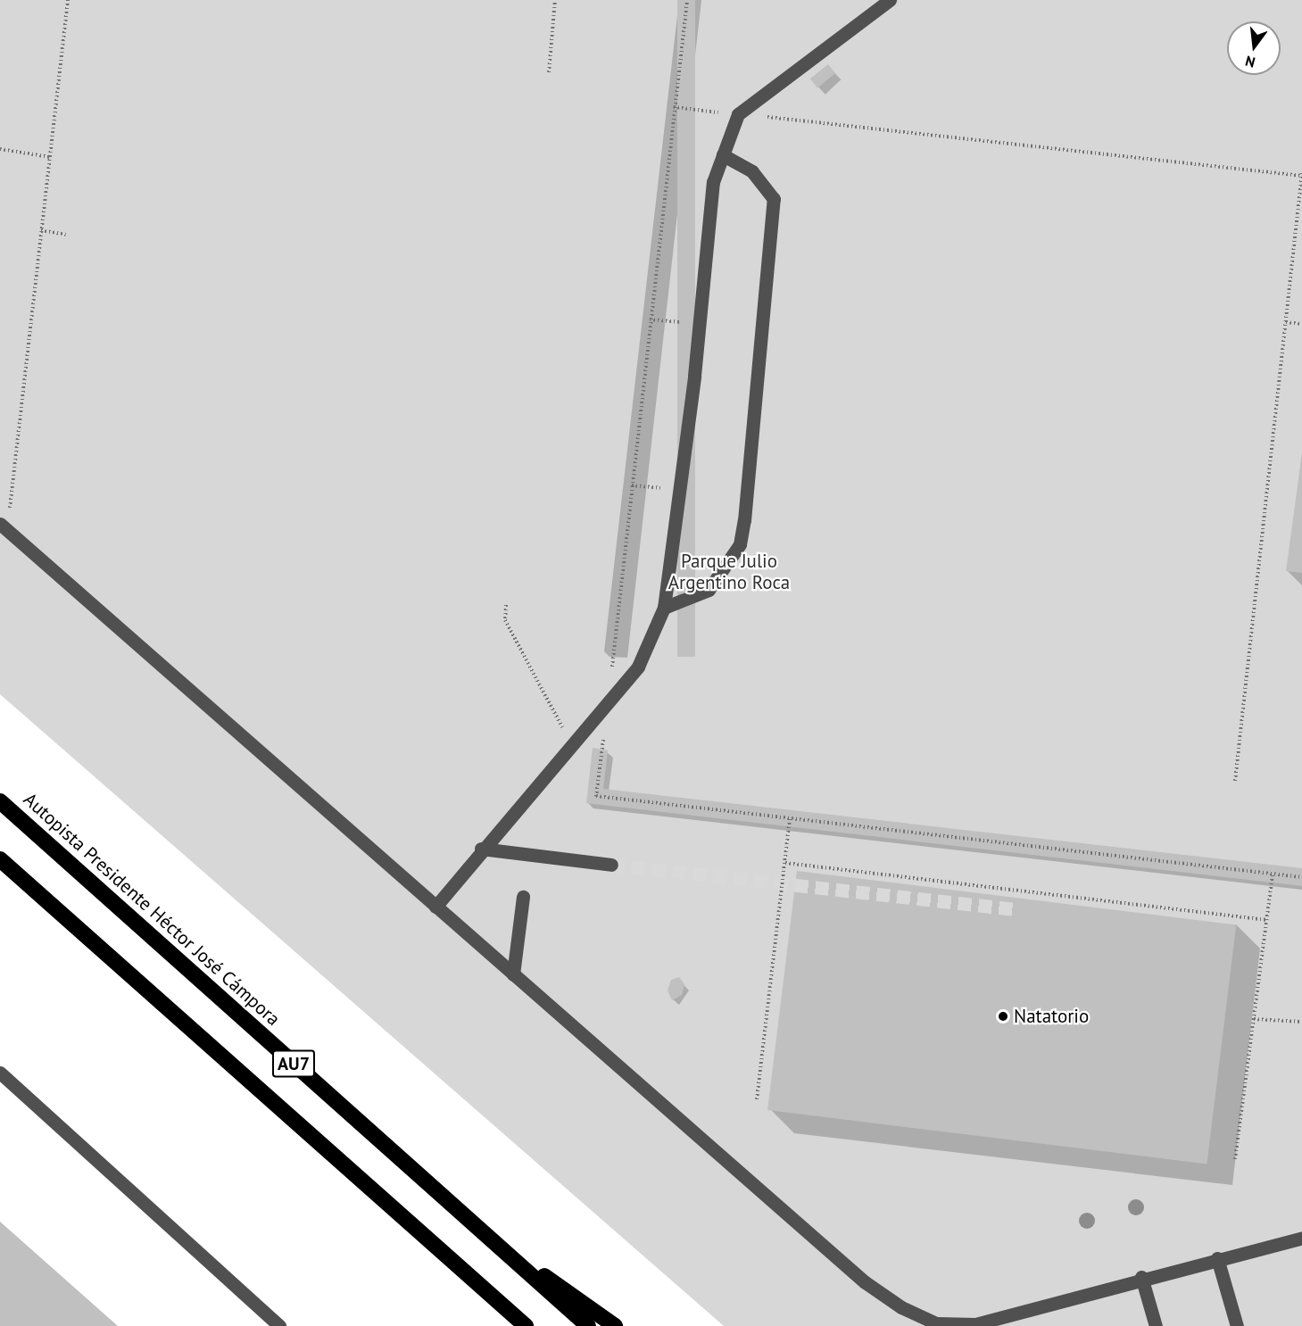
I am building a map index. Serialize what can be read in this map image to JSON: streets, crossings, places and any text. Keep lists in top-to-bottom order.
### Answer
{
  "streets": {
    "highway": ["Autopista Presidente Héctor José Cámpora", "AU7"]
  },
  "parks": ["Parque Julio Argentino Roca"],
  "places": ["Natatorio"],
  "north": "bottom"
}
